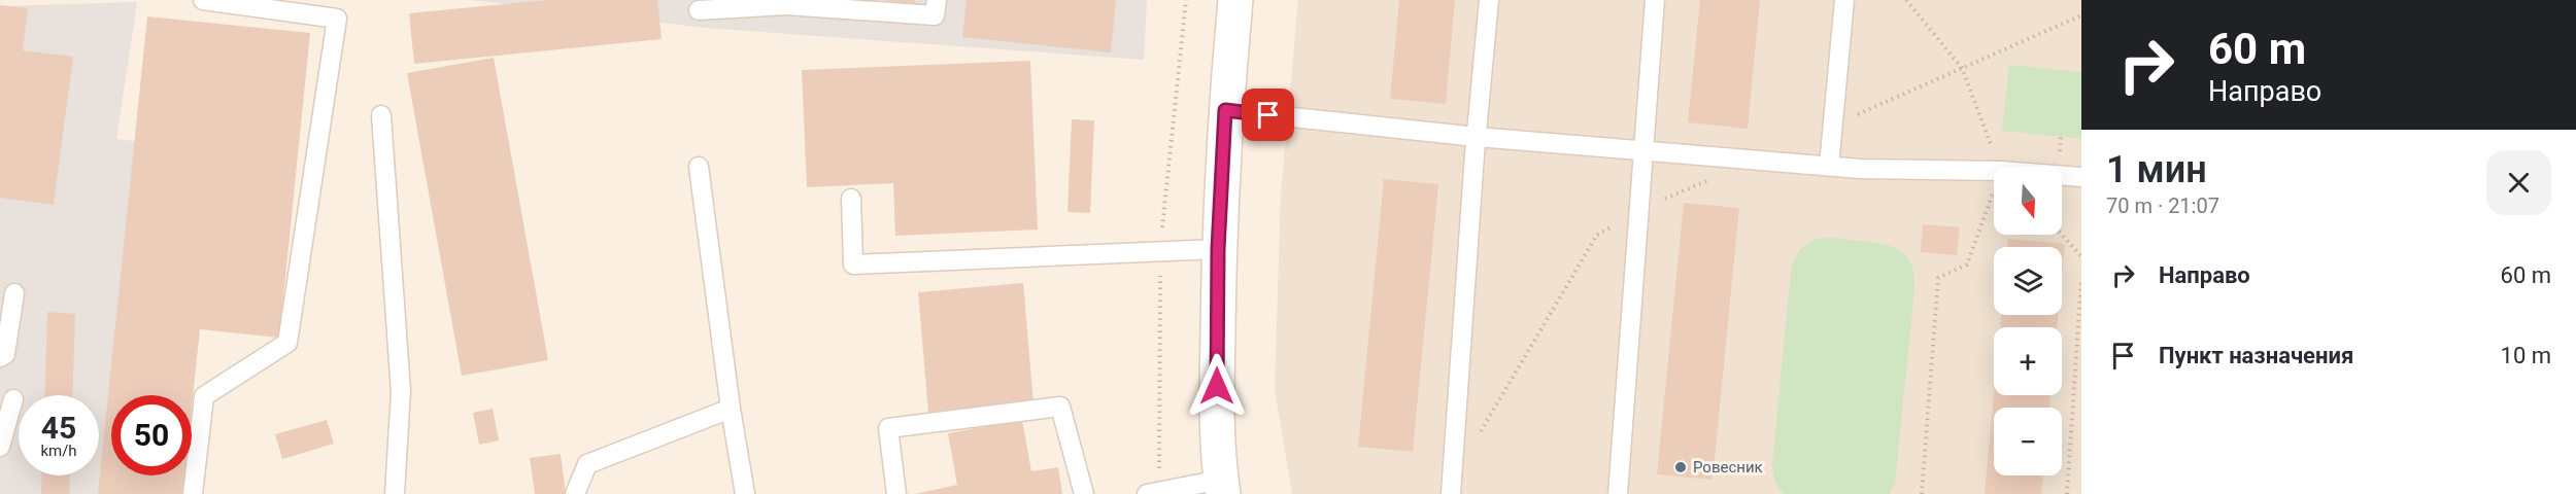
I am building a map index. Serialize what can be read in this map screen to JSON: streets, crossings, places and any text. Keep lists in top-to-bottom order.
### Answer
{
  "places": ["Ровесник"],
  "north": "bottom",
  "page": {
    "turn": ["60 m", "Направо"],
    "heading": ["1 мин", "70 m · 21:07"],
    "map_buttons": ["+", "−"],
    "list": [
      {
        "name": "Направо",
        "value": "60 m"
      },
      {
        "name": "Пункт назначения",
        "value": "10 m"
      }
    ],
    "speed": "45 km/h",
    "limit": "50"
  }
}
